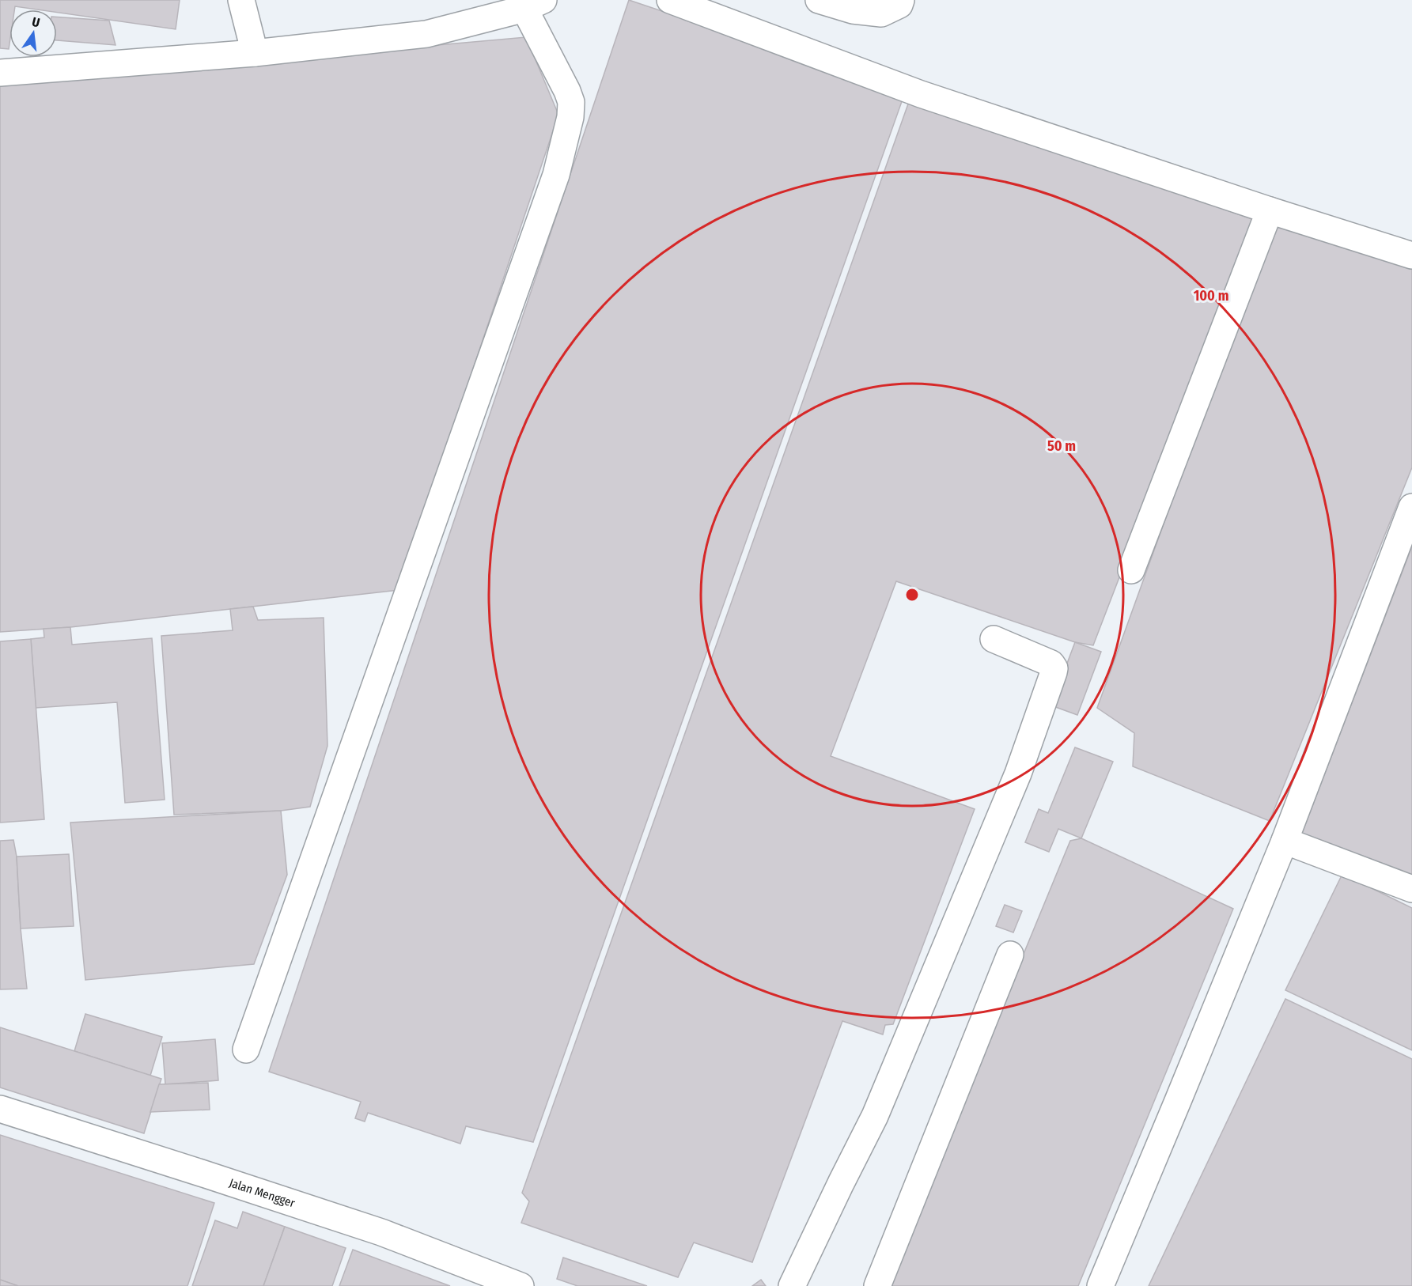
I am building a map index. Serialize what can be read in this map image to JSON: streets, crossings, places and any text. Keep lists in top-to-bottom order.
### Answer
{
  "streets": {
    "street": ["Jalan Mengger"]
  },
  "north": "top",
  "rings": ["100 m", "50 m"]
}
